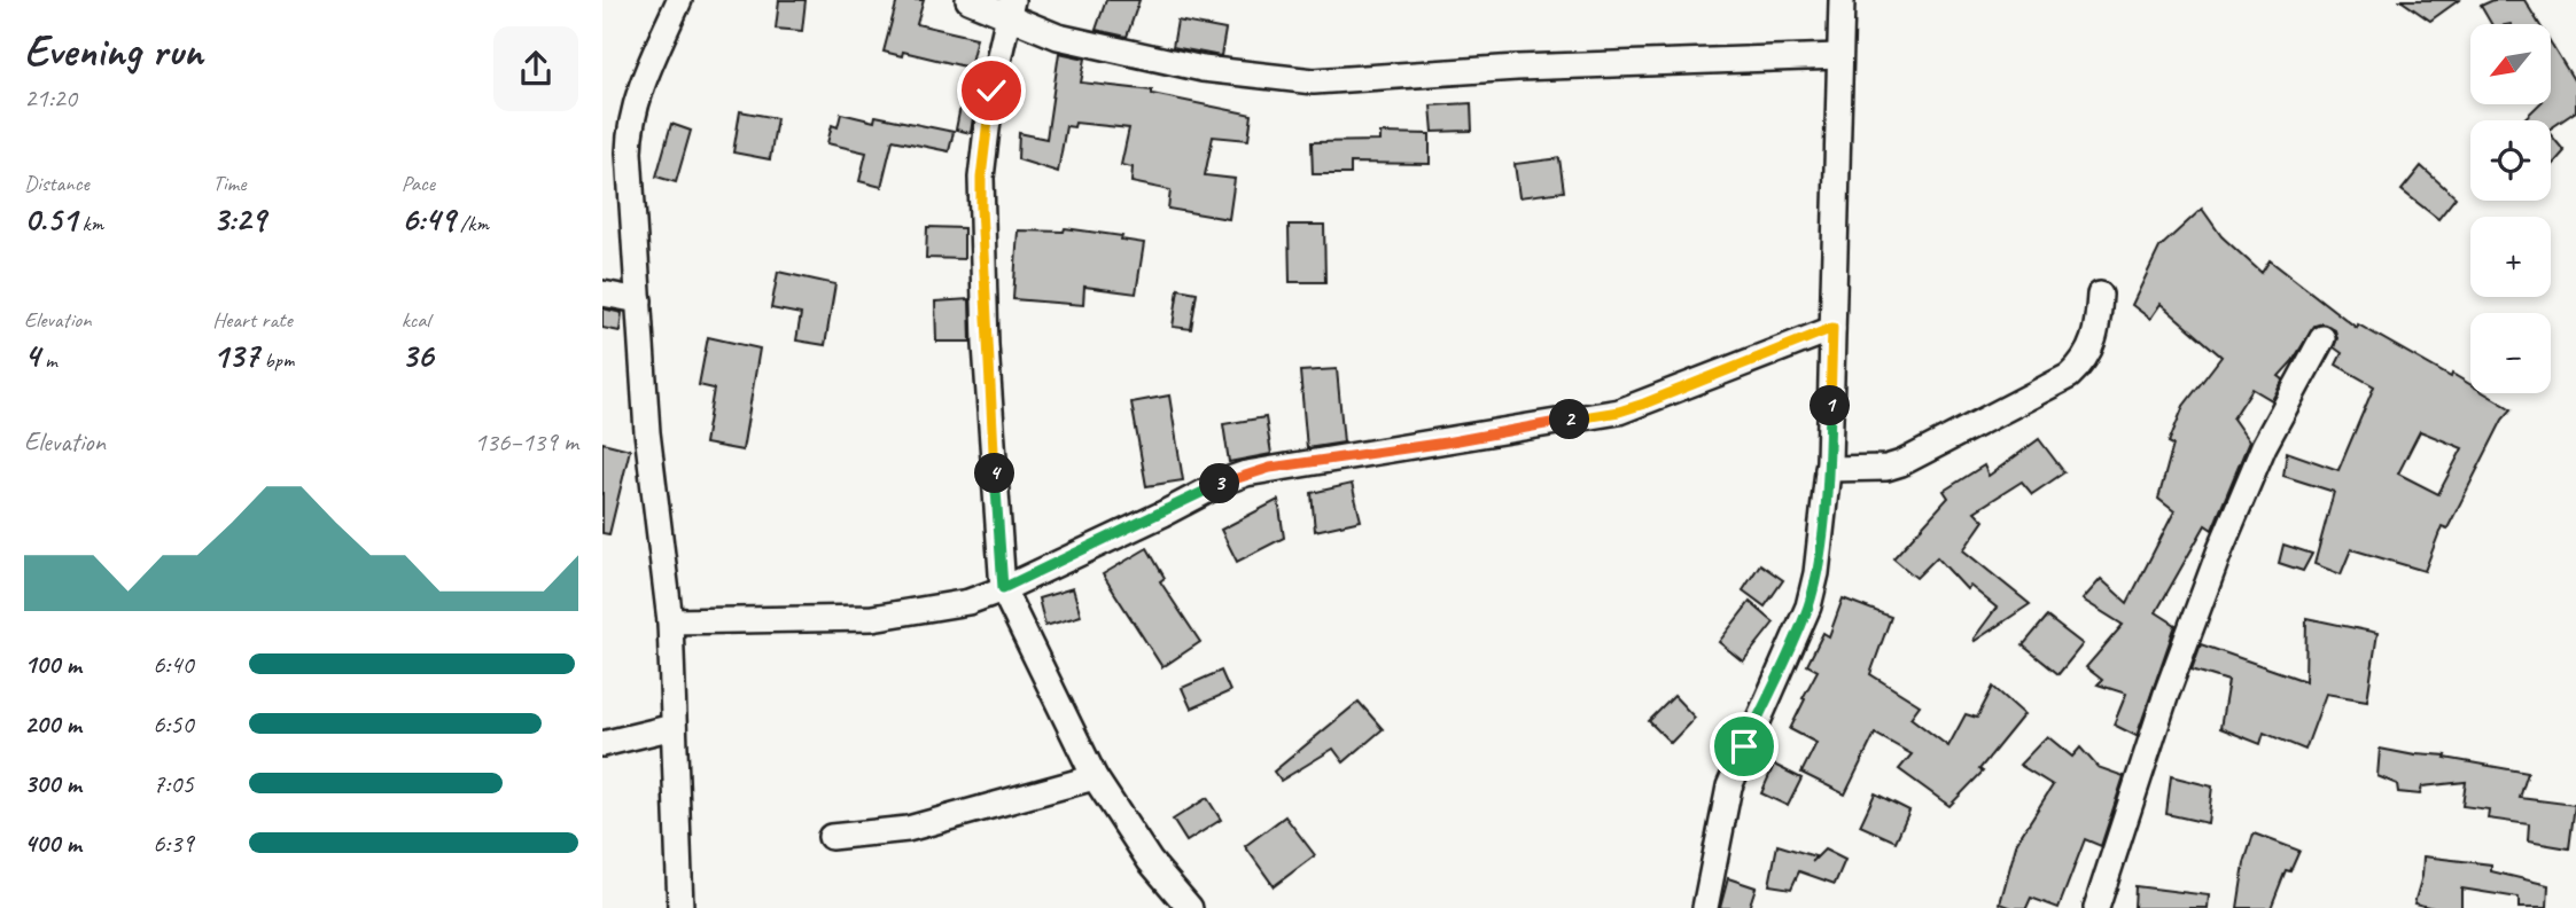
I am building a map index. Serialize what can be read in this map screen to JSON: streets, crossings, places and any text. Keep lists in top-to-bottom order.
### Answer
{
  "north": "bottom left",
  "page": {
    "heading": ["Evening run", "21:20"],
    "map_buttons": ["+", "−"],
    "stats": [
      ["Distance", "0.51 km"],
      ["Time", "3:29"],
      ["Pace", "6:49 /km"],
      ["Elevation", "4 m"],
      ["Heart rate", "137 bpm"],
      ["kcal", "36"]
    ],
    "pins": [
      "1",
      "2",
      "4",
      "3"
    ],
    "chart": ["Elevation", "136–139 m"],
    "list": [
      {
        "name": "100 m",
        "note": "6:40"
      },
      {
        "name": "200 m",
        "note": "6:50"
      },
      {
        "name": "300 m",
        "note": "7:05"
      },
      {
        "name": "400 m",
        "note": "6:39"
      }
    ]
  }
}
